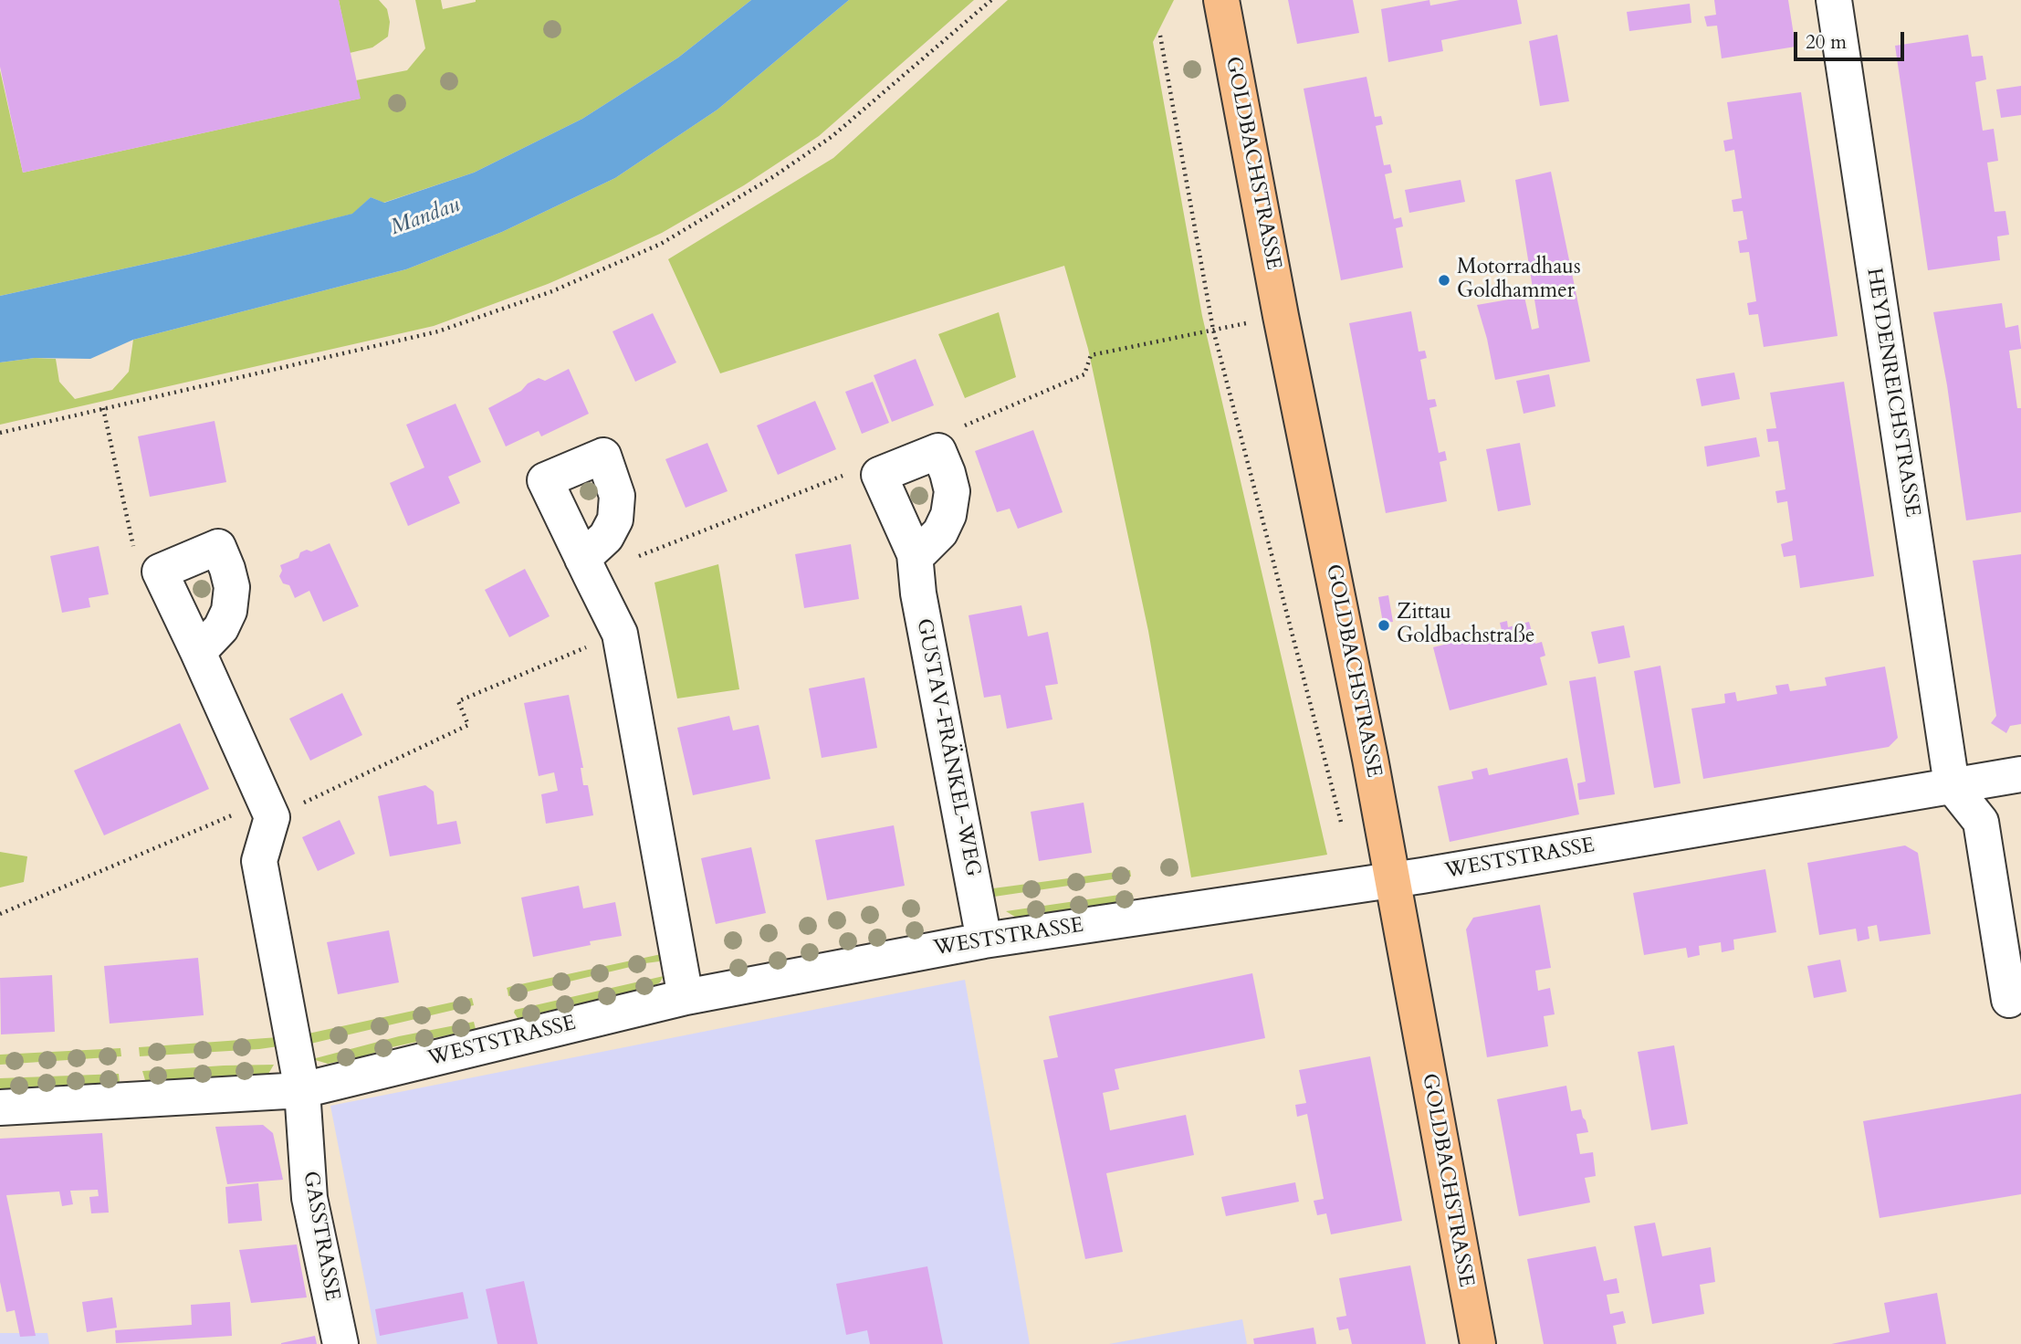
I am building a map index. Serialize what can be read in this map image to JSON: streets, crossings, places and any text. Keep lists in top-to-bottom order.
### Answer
{
  "streets": {
    "main road": ["GOLDBACHSTRASSE"],
    "street": [
      "HEYDENREICHSTRASSE",
      "GUSTAV-FRÄNKEL-WEG",
      "WESTSTRASSE",
      "GASSTRASSE"
    ]
  },
  "crossings": [
    ["GOLDBACHSTRASSE", "WESTSTRASSE"],
    ["HEYDENREICHSTRASSE", "WESTSTRASSE"],
    ["GUSTAV-FRÄNKEL-WEG", "WESTSTRASSE"],
    ["WESTSTRASSE", "GASSTRASSE"]
  ],
  "water": ["Mandau"],
  "places": ["Motorradhaus Goldhammer", "Zittau Goldbachstraße"],
  "scale_bar": "20 m"
}
